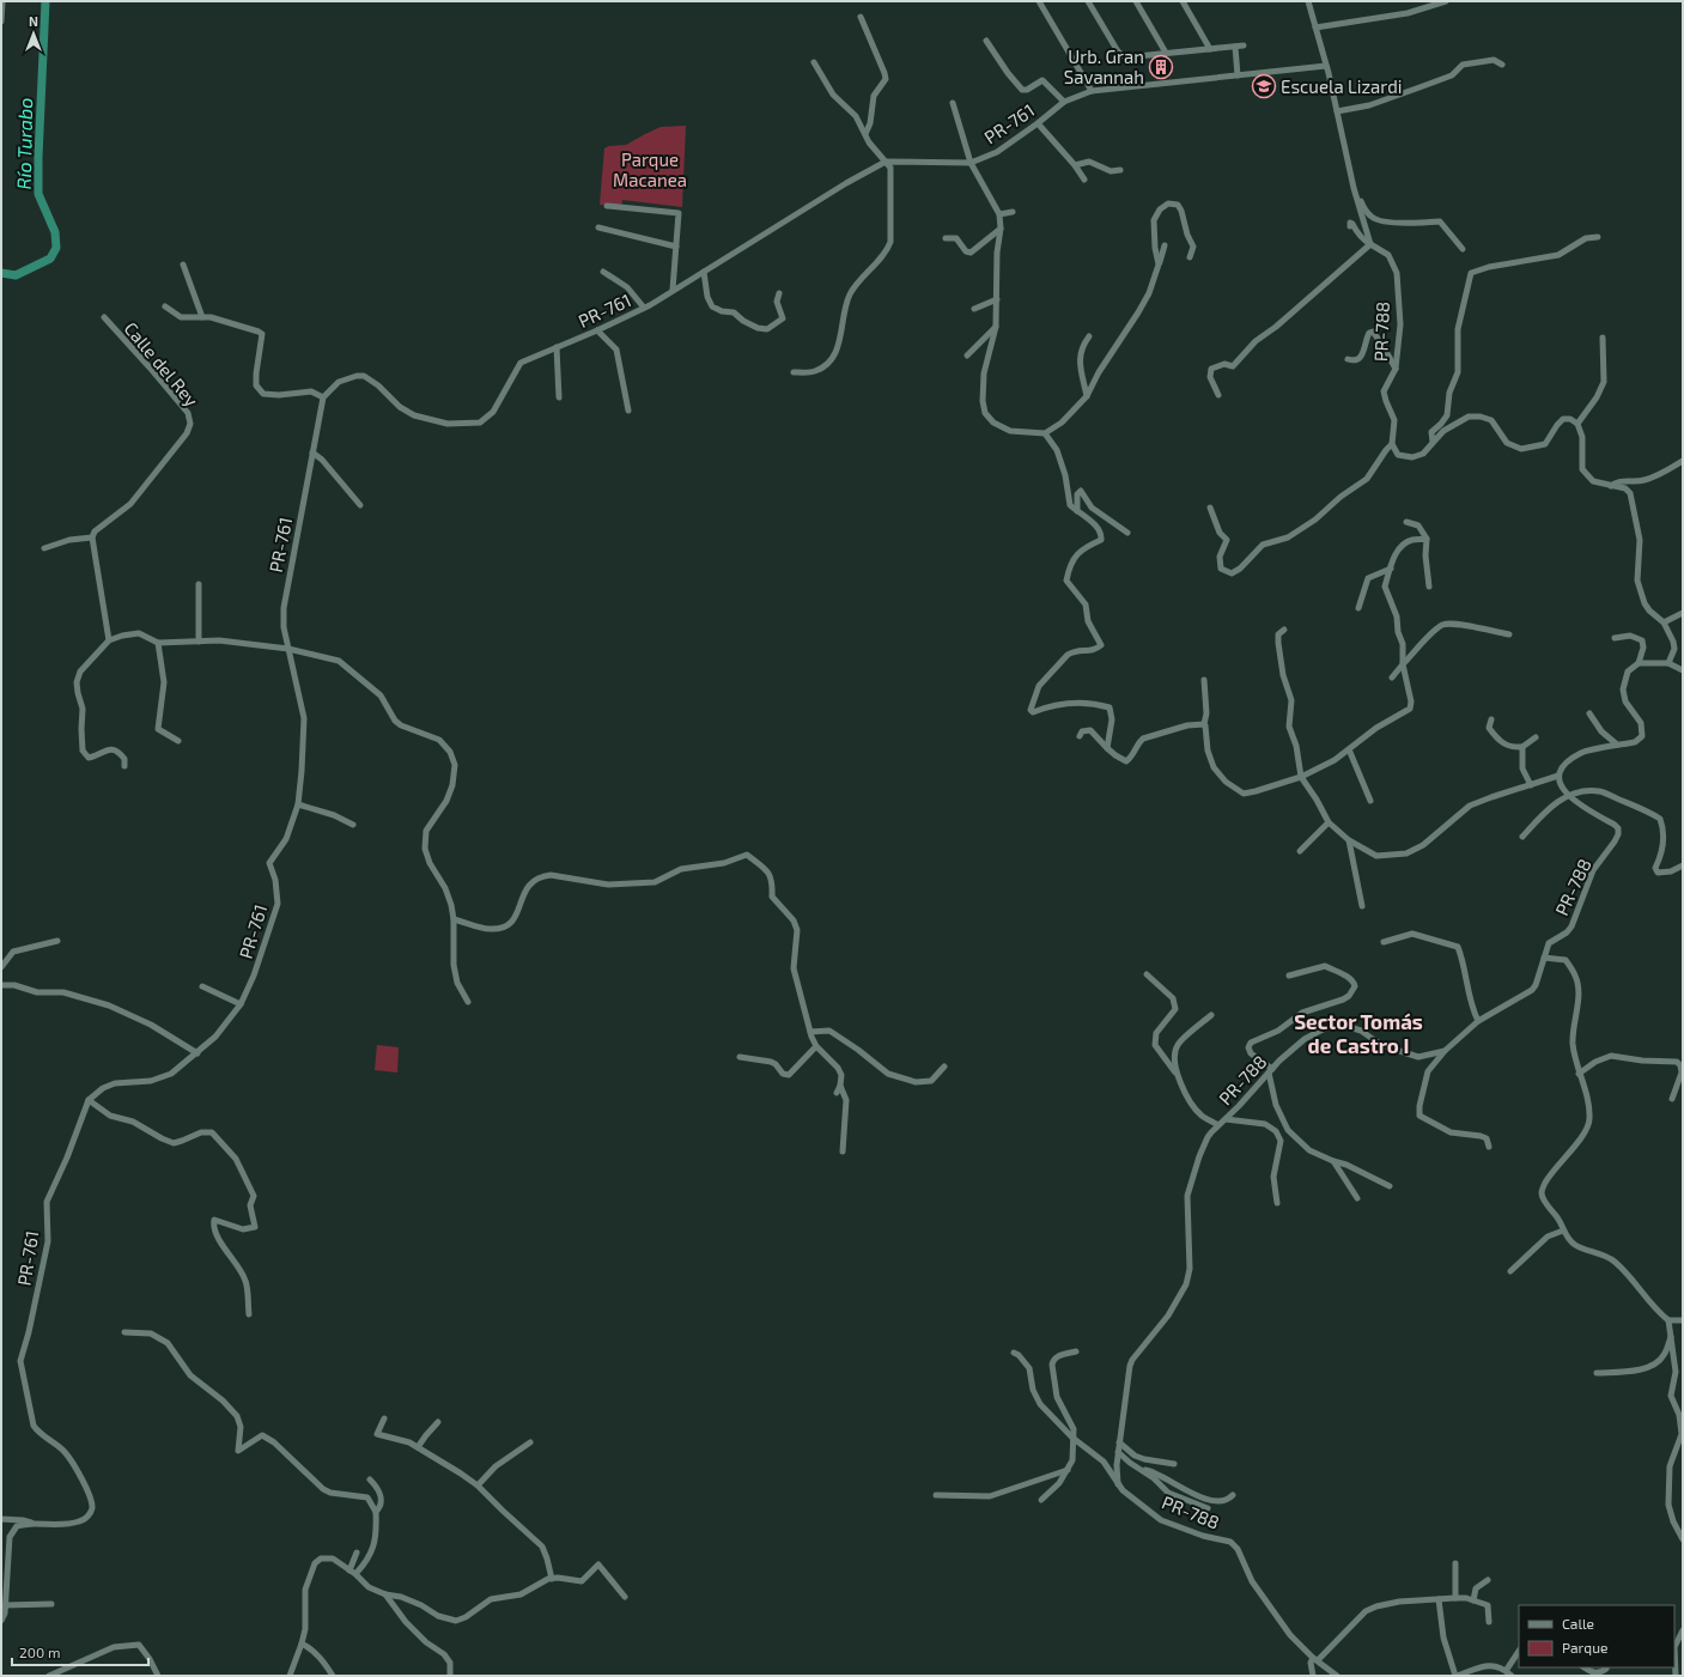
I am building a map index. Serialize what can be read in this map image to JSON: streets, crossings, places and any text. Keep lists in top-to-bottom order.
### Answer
{
  "streets": {
    "street": ["PR-761", "PR-788", "Calle del Rey"]
  },
  "districts": ["Sector Tomás de Castro I"],
  "water": ["Río Turabo"],
  "parks": ["Parque Macanea"],
  "places": {
    "building": ["Urb. Gran Savannah"],
    "school or university": ["Escuela Lizardi"]
  },
  "legend": ["Calle", "Parque"],
  "scale_bar": "200 m",
  "north": "top"
}
